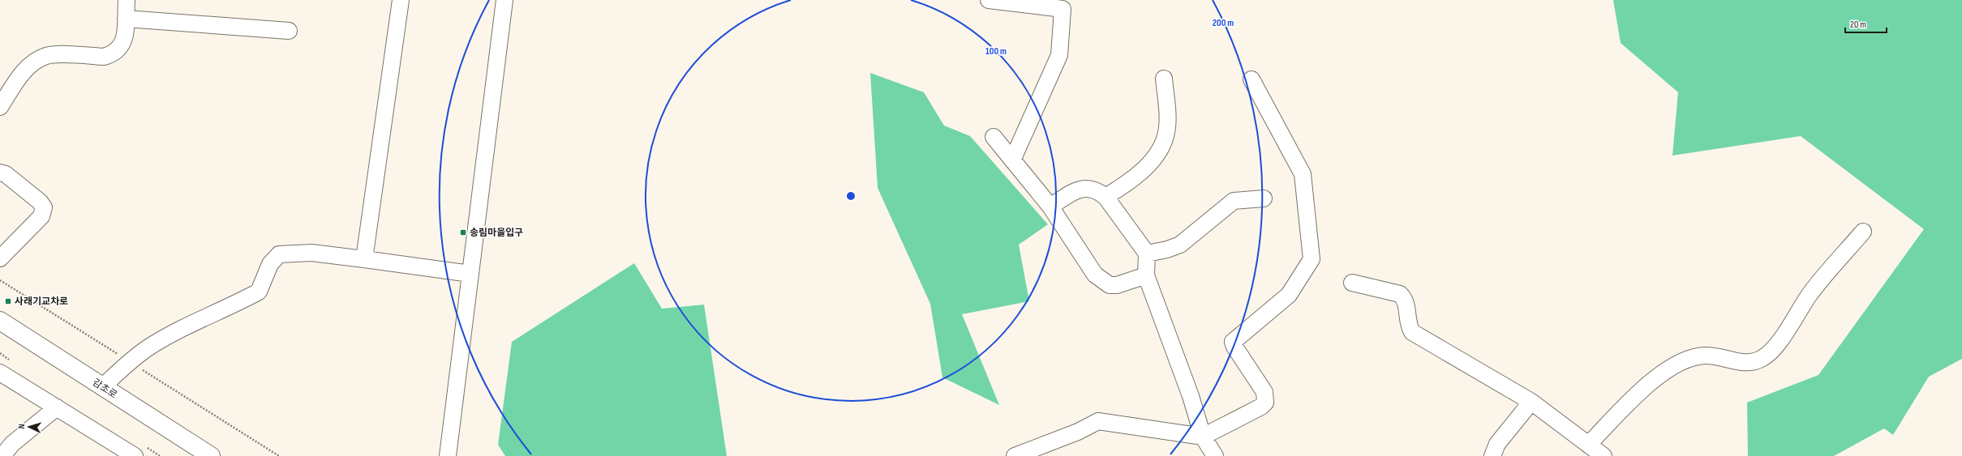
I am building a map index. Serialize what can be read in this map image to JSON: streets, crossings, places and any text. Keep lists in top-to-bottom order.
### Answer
{
  "streets": {
    "main road": ["감초로"]
  },
  "places": {
    "transit": ["송림마을입구", "사래기교차로"]
  },
  "scale_bar": "20 m",
  "north": "left",
  "rings": ["200 m", "100 m"]
}
